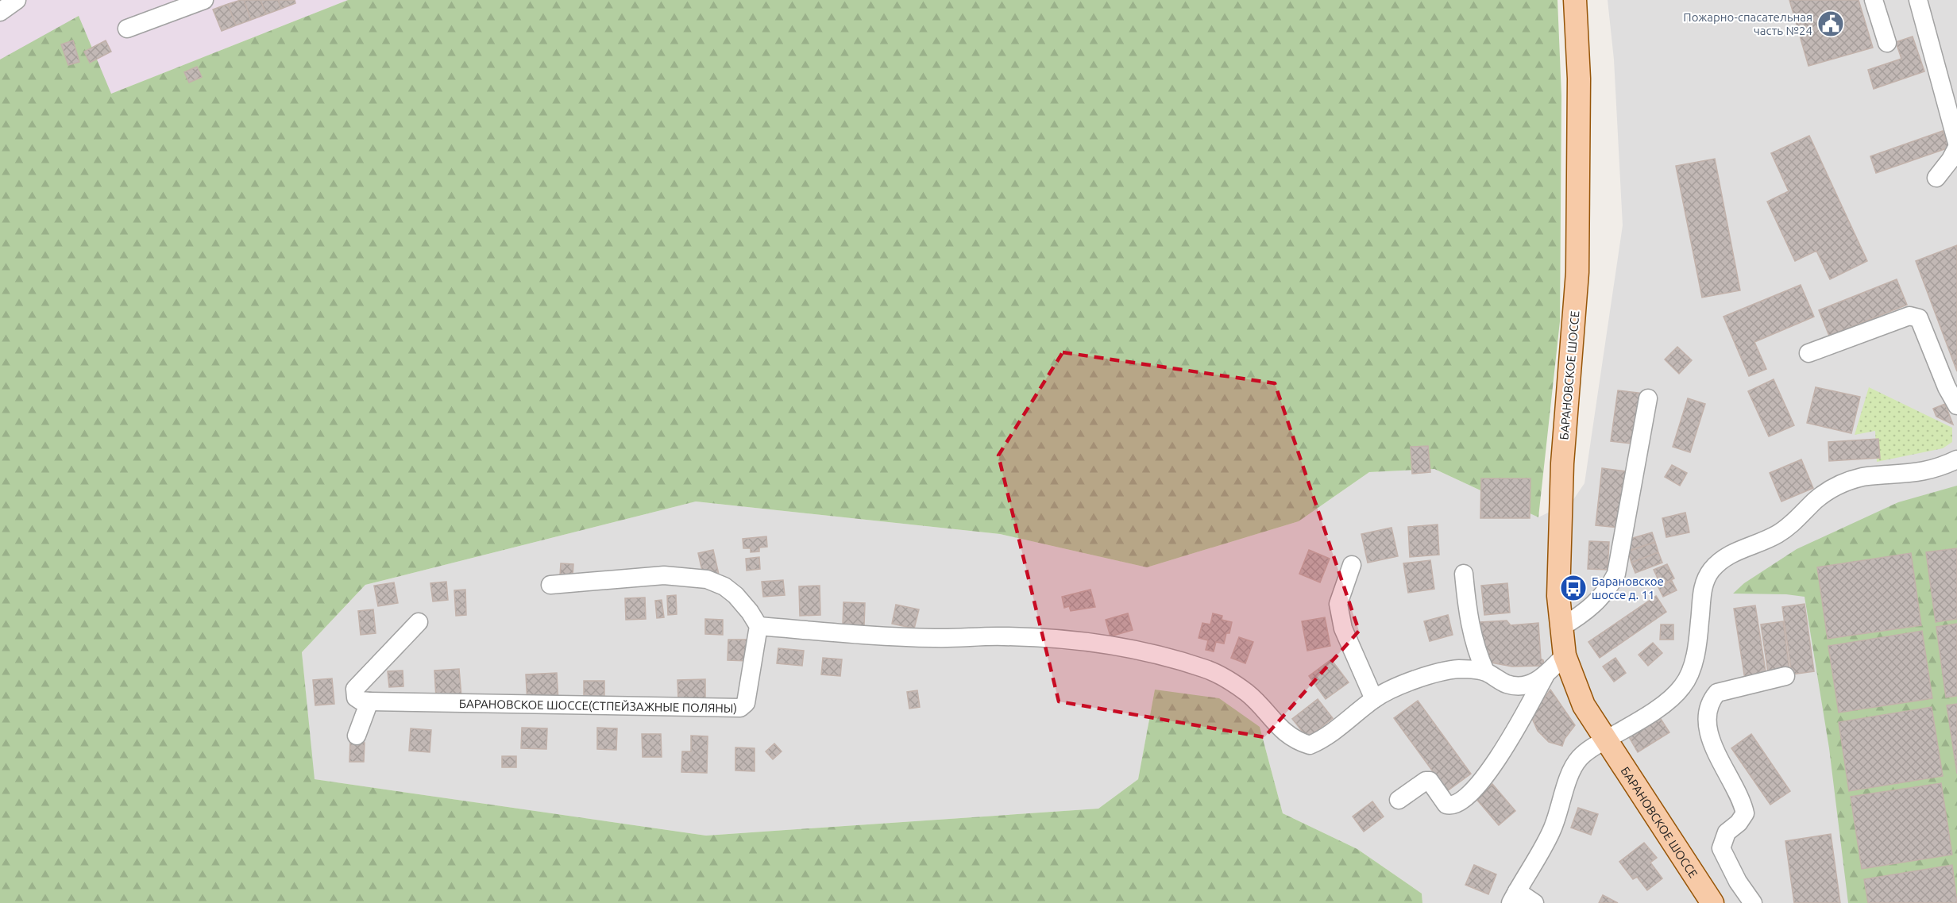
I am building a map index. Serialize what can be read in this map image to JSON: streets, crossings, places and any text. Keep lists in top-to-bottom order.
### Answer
{
  "streets": {
    "main road": ["БАРАНОВСКОЕ ШОССЕ"],
    "street": ["БАРАНОВСКОЕ ШОССЕ(СТПЕЙЗАЖНЫЕ ПОЛЯНЫ)"]
  },
  "places": {
    "public building": ["Пожарно-спасательная часть №24"],
    "bus stop": ["Барановское шоссе д. 11"]
  }
}
